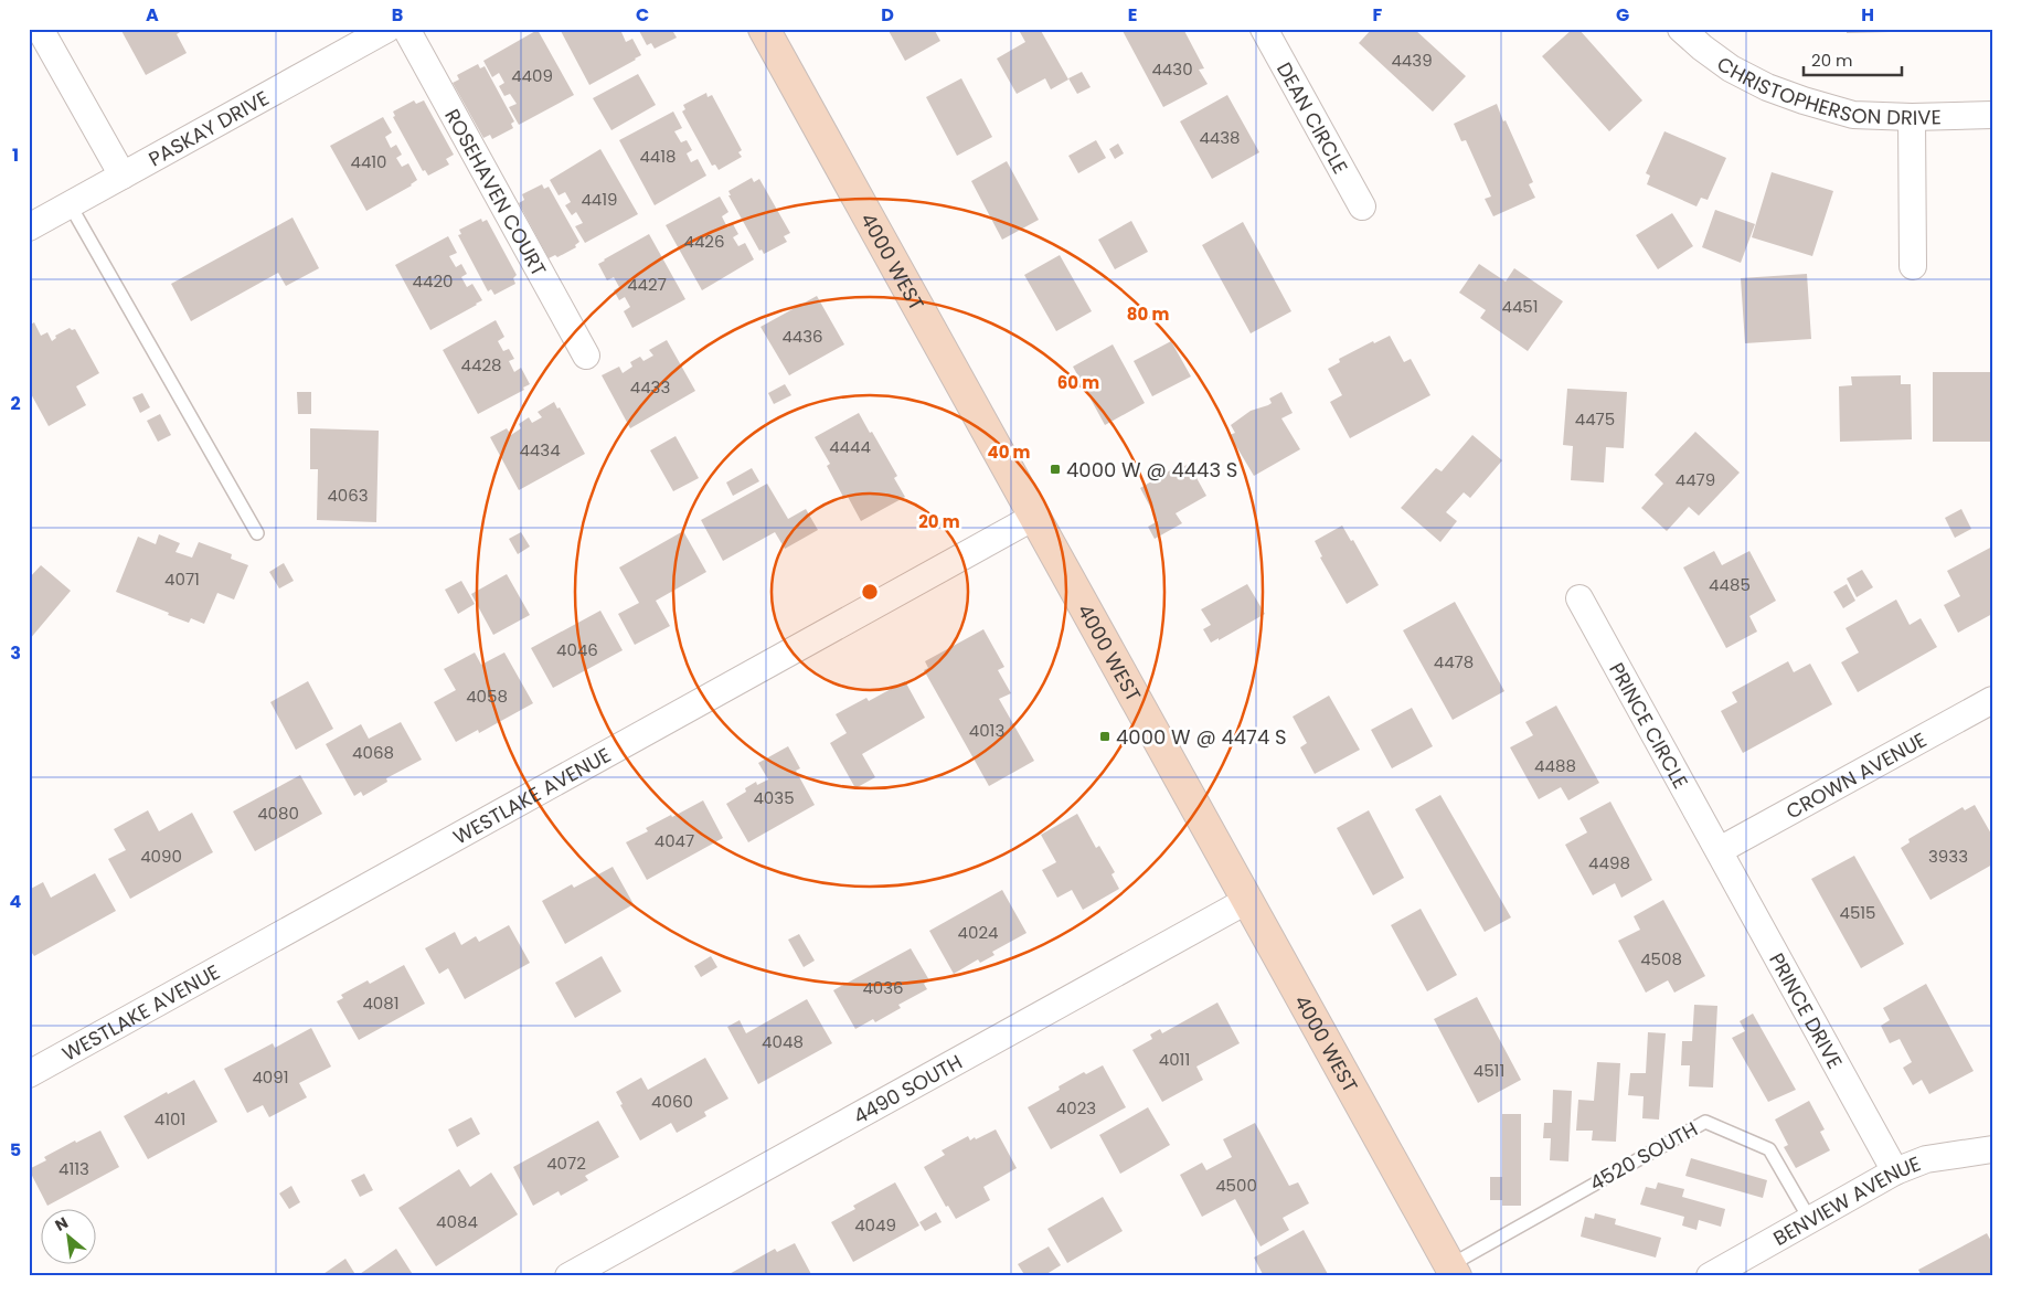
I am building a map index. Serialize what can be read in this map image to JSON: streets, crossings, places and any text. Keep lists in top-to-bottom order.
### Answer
{
  "streets": {
    "street": [
      "CHRISTOPHERSON DRIVE",
      "DEAN CIRCLE",
      "PASKAY DRIVE",
      "ROSEHAVEN COURT",
      "4000 WEST",
      "PRINCE CIRCLE",
      "CROWN AVENUE",
      "WESTLAKE AVENUE",
      "PRINCE DRIVE",
      "4490 SOUTH",
      "BENVIEW AVENUE"
    ],
    "lane": ["4520 SOUTH"]
  },
  "crossings": [
    ["4000 WEST", "WESTLAKE AVENUE"],
    ["4000 WEST", "4490 SOUTH"],
    ["4000 WEST", "4520 SOUTH"],
    ["PRINCE CIRCLE", "CROWN AVENUE"],
    ["PRINCE CIRCLE", "PRINCE DRIVE"],
    ["CROWN AVENUE", "PRINCE DRIVE"],
    ["PRINCE DRIVE", "BENVIEW AVENUE"],
    ["4520 SOUTH", "BENVIEW AVENUE"]
  ],
  "places": {
    "transit": ["4000 W @ 4443 S", "4000 W @ 4474 S"]
  },
  "house_numbers": [
    "4439",
    "4430",
    "4409",
    "4438",
    "4418",
    "4410",
    "4419",
    "4426",
    "4420",
    "4427",
    "4451",
    "4436",
    "4428",
    "4433",
    "4475",
    "4444",
    "4434",
    "4479",
    "4063",
    "4071",
    "4485",
    "4046",
    "4478",
    "4058",
    "4013",
    "4068",
    "4488",
    "4035",
    "4080",
    "4047",
    "4090",
    "3933",
    "4498",
    "4515",
    "4024",
    "4508",
    "4036",
    "4081",
    "4048",
    "4011",
    "4511",
    "4091",
    "4060",
    "4023",
    "4101",
    "4072",
    "4113",
    "4500",
    "4084",
    "4049"
  ],
  "scale_bar": "20 m",
  "north": "top left",
  "grid": {
    "columns": [
      "A",
      "B",
      "C",
      "D",
      "E",
      "F",
      "G",
      "H"
    ],
    "rows": [
      "1",
      "2",
      "3",
      "4",
      "5"
    ]
  },
  "rings": [
    "80 m",
    "60 m",
    "40 m",
    "20 m"
  ]
}
